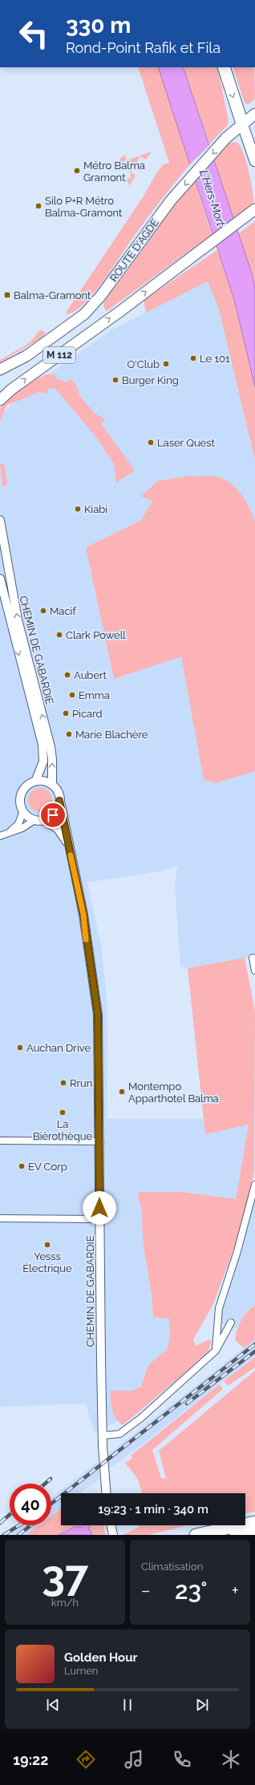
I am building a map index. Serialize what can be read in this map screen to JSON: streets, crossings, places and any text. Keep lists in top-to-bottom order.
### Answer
{
  "streets": {
    "main road": ["ROUTE D'AGDE", "M 112"],
    "street": ["CHEMIN DE GABARDIE"]
  },
  "water": ["L'Hers-Mort"],
  "places": {
    "other": [
      "Métro Balma Gramont",
      "Silo P+R Métro Balma-Gramont",
      "Le 101",
      "O'Club",
      "Burger King",
      "Laser Quest",
      "Kiabi",
      "Macif",
      "Clark Powell",
      "Aubert",
      "Emma",
      "Picard",
      "Marie Blachère",
      "Auchan Drive",
      "Rrun",
      "Montempo Apparthotel Balma",
      "La Bièrothèque",
      "EV Corp",
      "Yesss Électrique"
    ],
    "transit": ["Balma-Gramont"]
  },
  "page": {
    "turn": ["330 m", "Rond-Point Rafik et Fila"],
    "limit": "40",
    "trip": "19:23 · 1 min · 340 m",
    "tile": [
      ["37", "km/h"],
      "Climatisation"
    ],
    "heat": ["−", "23°", "+"],
    "song": ["Golden Hour", "Lumen"],
    "tabs": "19:22"
  }
}
